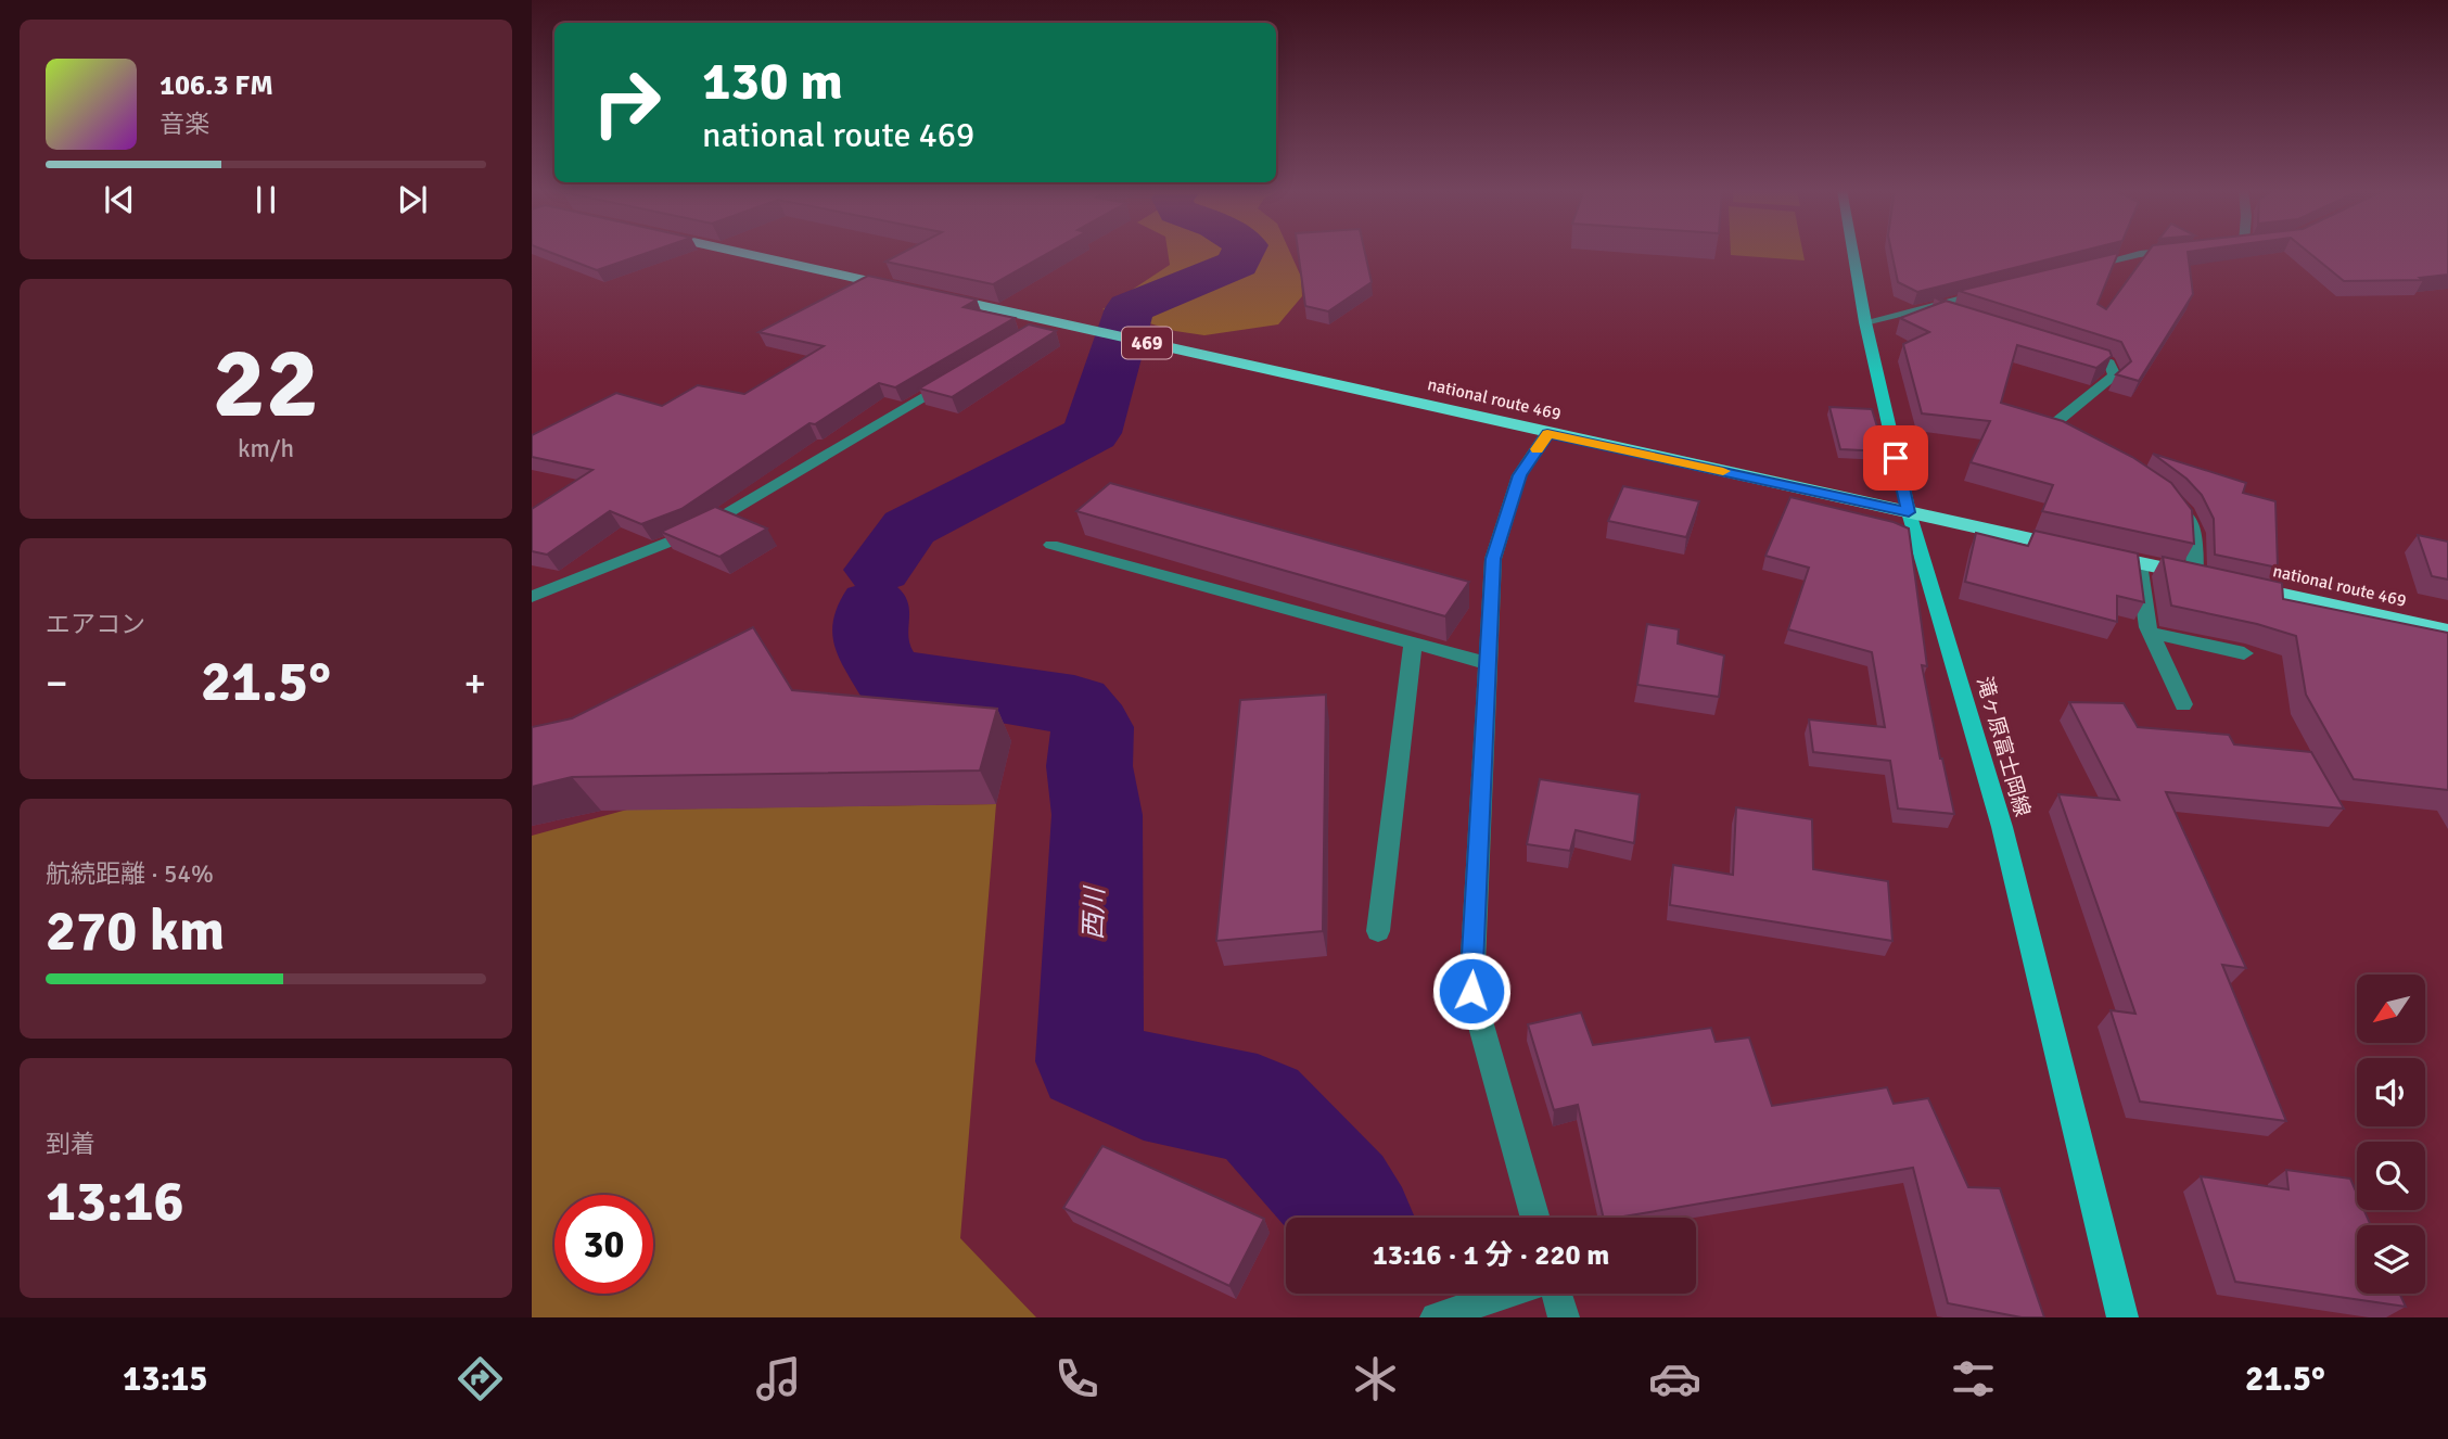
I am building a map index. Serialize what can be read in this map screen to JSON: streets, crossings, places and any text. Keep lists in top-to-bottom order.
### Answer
{
  "streets": {
    "highway": ["469", "national route 469"],
    "main road": ["滝ヶ原富士岡線"]
  },
  "crossings": [
    ["national route 469", "滝ヶ原富士岡線"]
  ],
  "water": ["西川"],
  "north": "bottom left",
  "page": {
    "turn": ["130 m", "national route 469"],
    "song": ["106.3 FM", "音楽"],
    "tile": [
      ["22", "km/h"],
      "エアコン",
      ["航続距離 · 54%", "270 km"],
      ["到着", "13:16"]
    ],
    "heat": ["−", "21.5°", "+"],
    "limit": "30",
    "trip": "13:16 · 1 分 · 220 m",
    "tabs": ["13:15", "21.5°"]
  }
}
